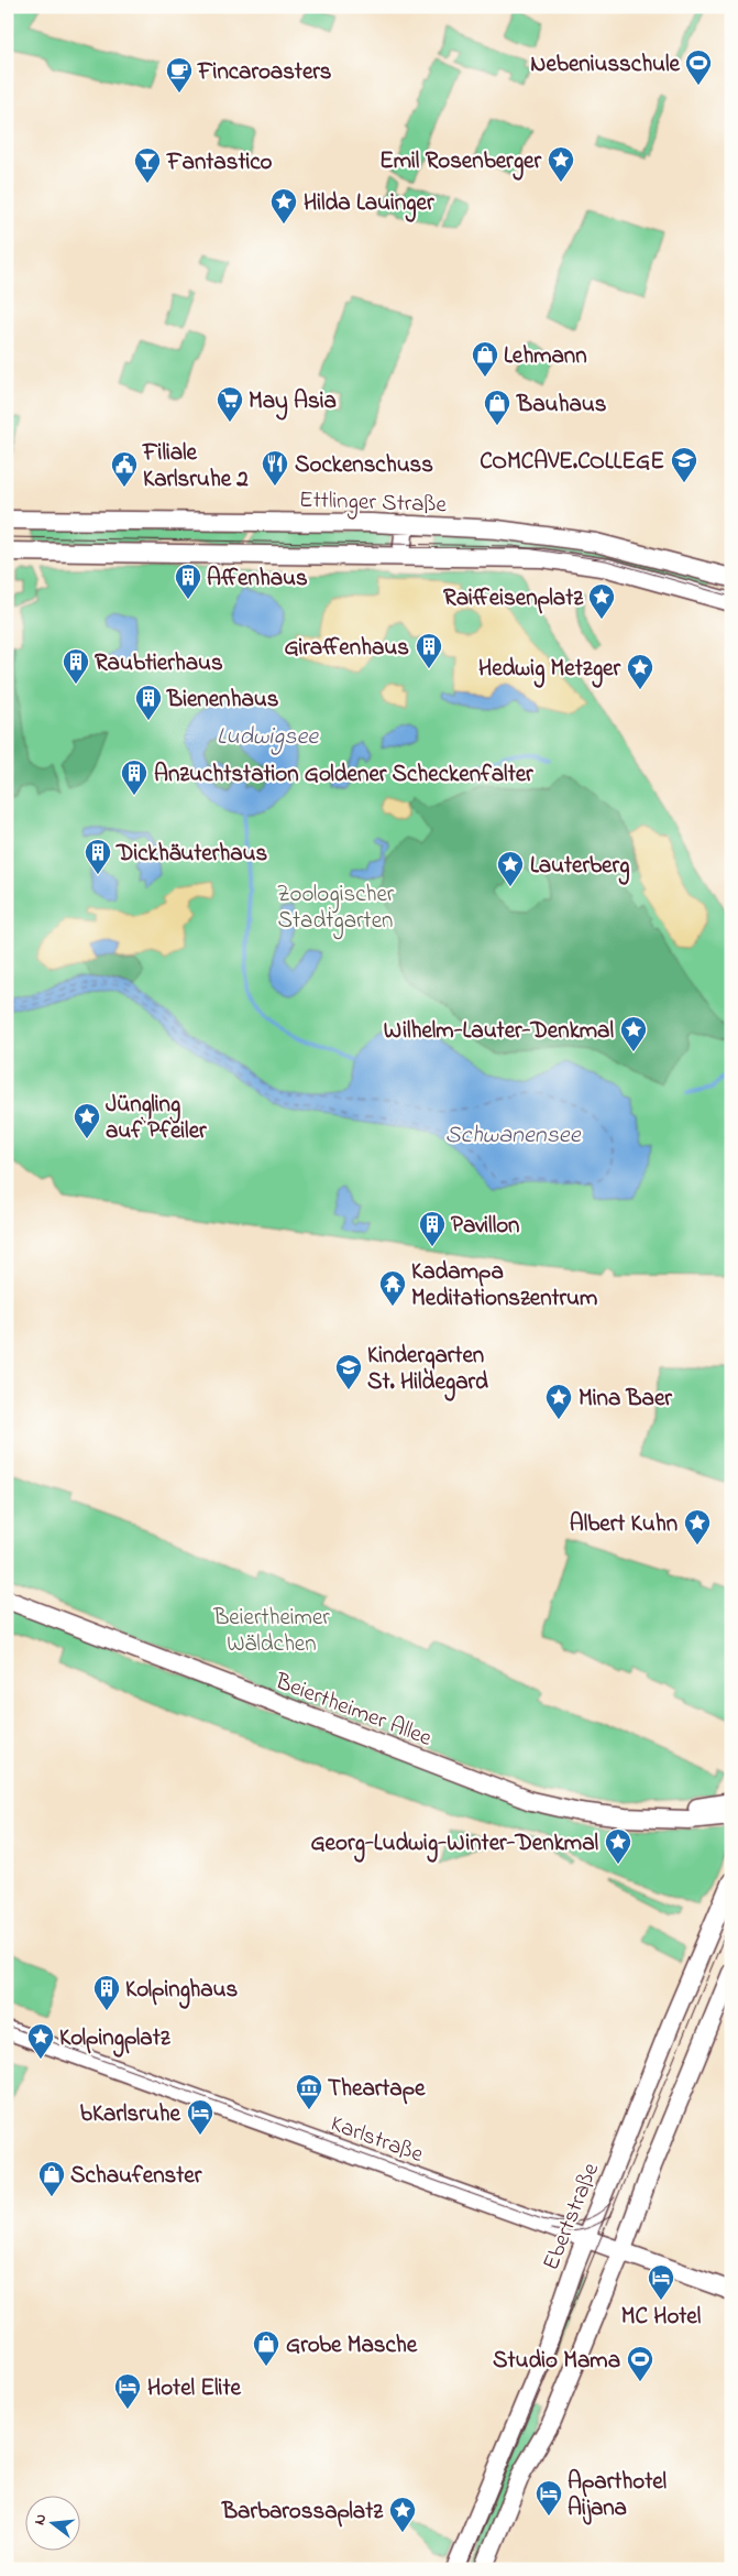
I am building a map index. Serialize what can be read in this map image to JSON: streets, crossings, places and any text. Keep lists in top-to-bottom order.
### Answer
{
  "streets": {
    "main road": [
      "Ettlinger Straße",
      "Beiertheimer Allee",
      "Karlstraße",
      "Ebertstraße"
    ]
  },
  "crossings": [
    ["Karlstraße", "Ebertstraße"]
  ],
  "water": ["Ludwigsee", "Schwanensee"],
  "parks": ["Zoologischer Stadtgarten", "Beiertheimer Wäldchen"],
  "places": {
    "sports": ["Nebeniusschule", "Studio Mama"],
    "cafe": ["Fincaroasters"],
    "place": [
      "Emil Rosenberger",
      "Hilda Lauinger",
      "Raiffeisenplatz",
      "Hedwig Metzger",
      "Lauterberg",
      "Wilhelm-Lauter-Denkmal",
      "Jüngling auf Pfeiler",
      "Mina Baer",
      "Albert Kuhn",
      "Georg-Ludwig-Winter-Denkmal",
      "Kolpingplatz",
      "Barbarossaplatz"
    ],
    "bar": ["Fantastico"],
    "shop": [
      "Lehmann",
      "Bauhaus",
      "Schaufenster",
      "Grobe Masche"
    ],
    "supermarket": ["May Asia"],
    "school or university": ["COMCAVE.COLLEGE", "Kindergarten St. Hildegard"],
    "restaurant": ["Sockenschuss"],
    "public building": ["Filiale Karlsruhe 2"],
    "building": [
      "Affenhaus",
      "Giraffenhaus",
      "Raubtierhaus",
      "Bienenhaus",
      "Anzuchtstation Goldener Scheckenfalter",
      "Dickhäuterhaus",
      "Pavillon",
      "Kolpinghaus"
    ],
    "temple": ["Kadampa Meditationszentrum"],
    "museum": ["Theartape"],
    "hotel": [
      "bKarlsruhe",
      "MC Hotel",
      "Hotel Elite",
      "Aparthotel Aijana"
    ]
  },
  "north": "left"
}
